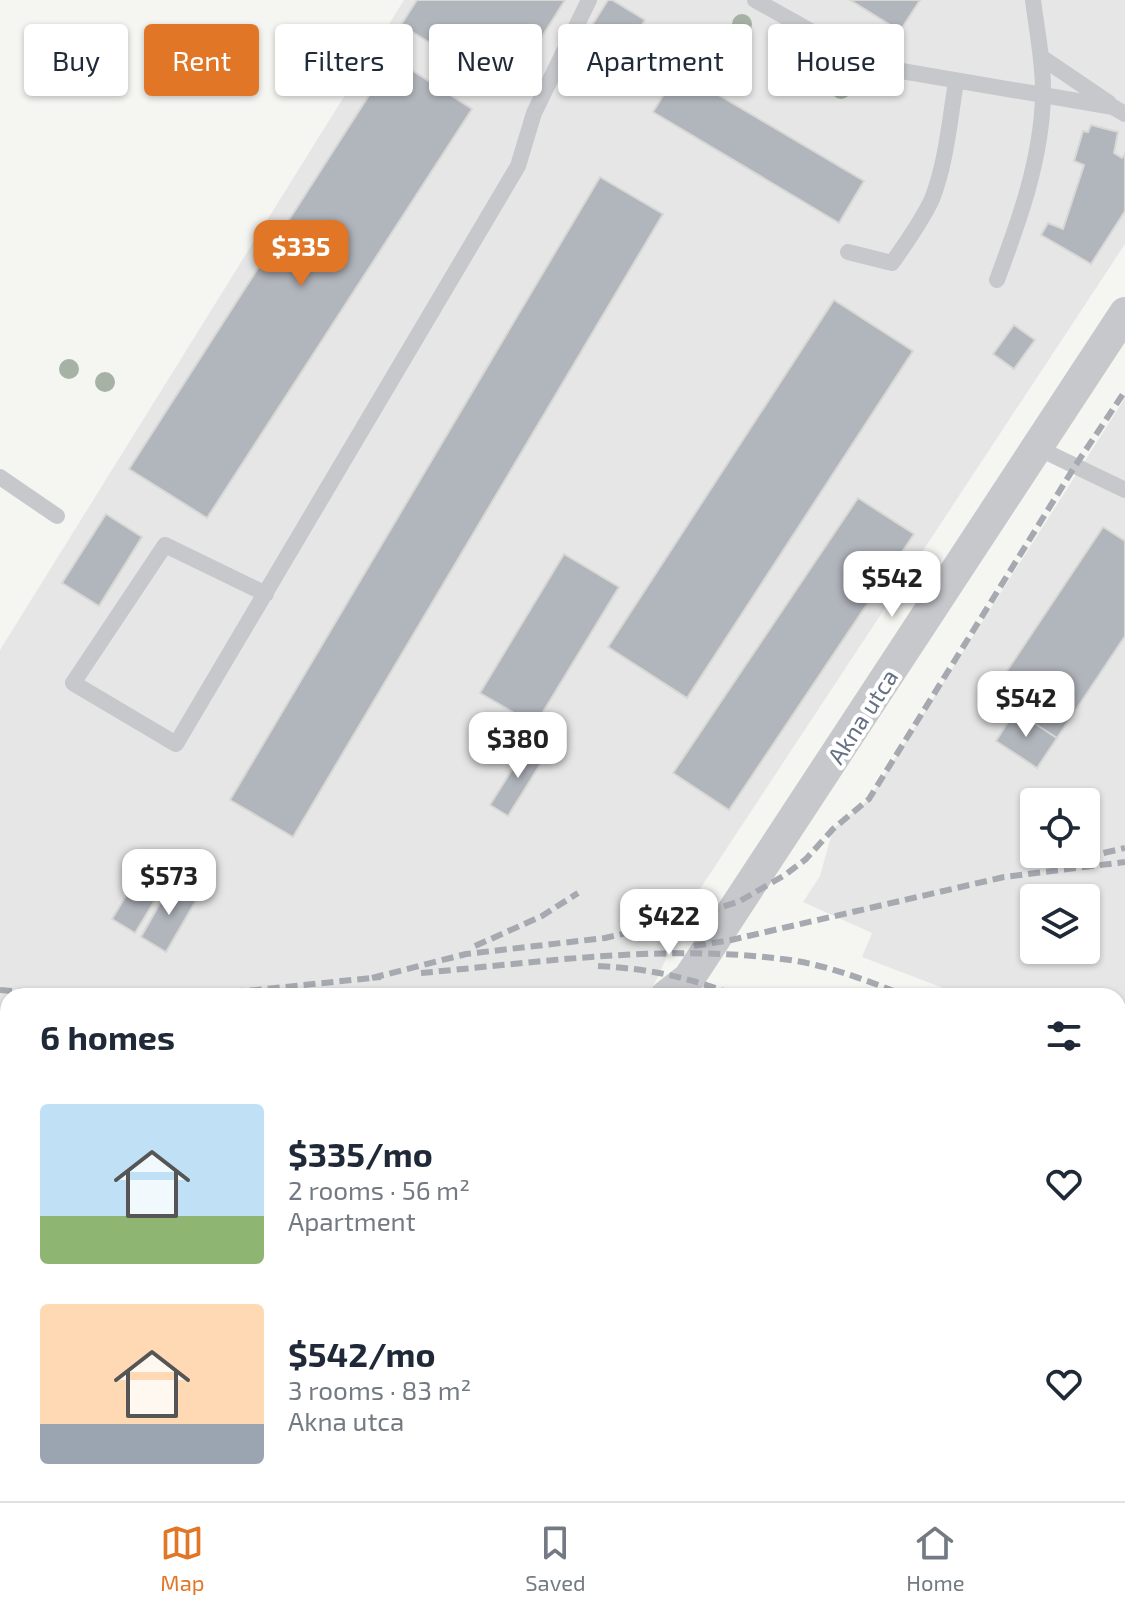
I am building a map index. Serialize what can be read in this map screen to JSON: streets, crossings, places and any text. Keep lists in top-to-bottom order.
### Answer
{
  "streets": {
    "street": ["Akna utca"]
  },
  "page": {
    "chip": [
      "Buy",
      "Rent",
      "Filters",
      "New",
      "Apartment",
      "House"
    ],
    "price": [
      "$335",
      "$542",
      "$542",
      "$380",
      "$573",
      "$422"
    ],
    "heading": "6 homes",
    "list": [
      {
        "name": "$335/mo",
        "note": "2 rooms · 56 m² · Apartment"
      },
      {
        "name": "$542/mo",
        "note": "3 rooms · 83 m² · Akna utca"
      }
    ],
    "tabs": ["Map", "Saved", "Home"]
  }
}
